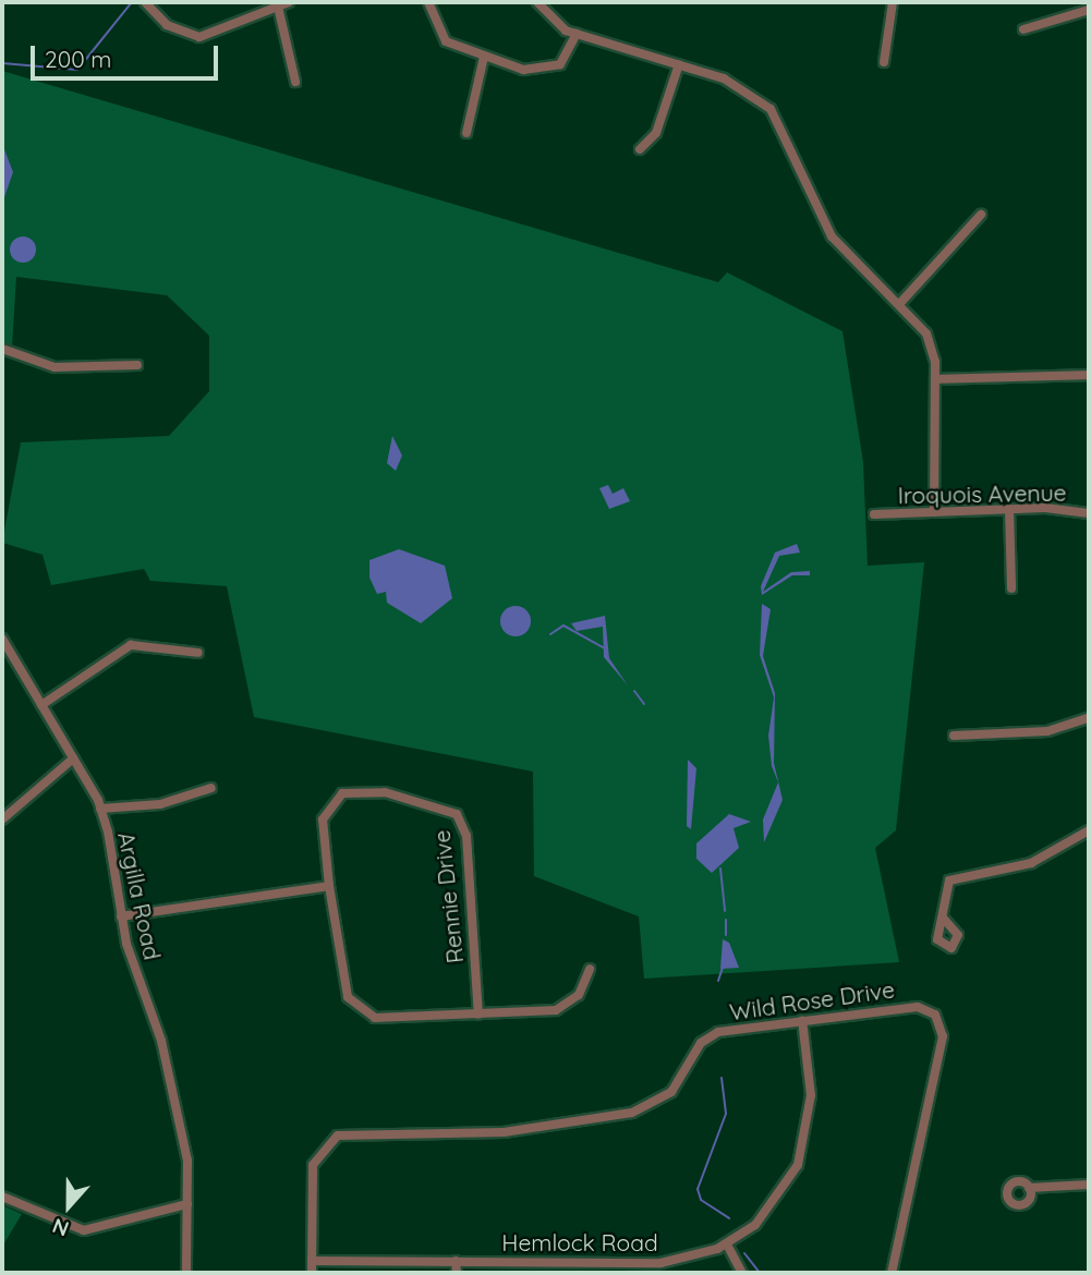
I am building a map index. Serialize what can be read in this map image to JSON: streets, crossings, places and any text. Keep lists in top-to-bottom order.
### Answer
{
  "streets": {
    "street": [
      "Iroquois Avenue",
      "Argilla Road",
      "Rennie Drive",
      "Wild Rose Drive",
      "Hemlock Road"
    ]
  },
  "crossings": [
    ["Wild Rose Drive", "Hemlock Road"]
  ],
  "scale_bar": "200 m",
  "north": "bottom"
}
